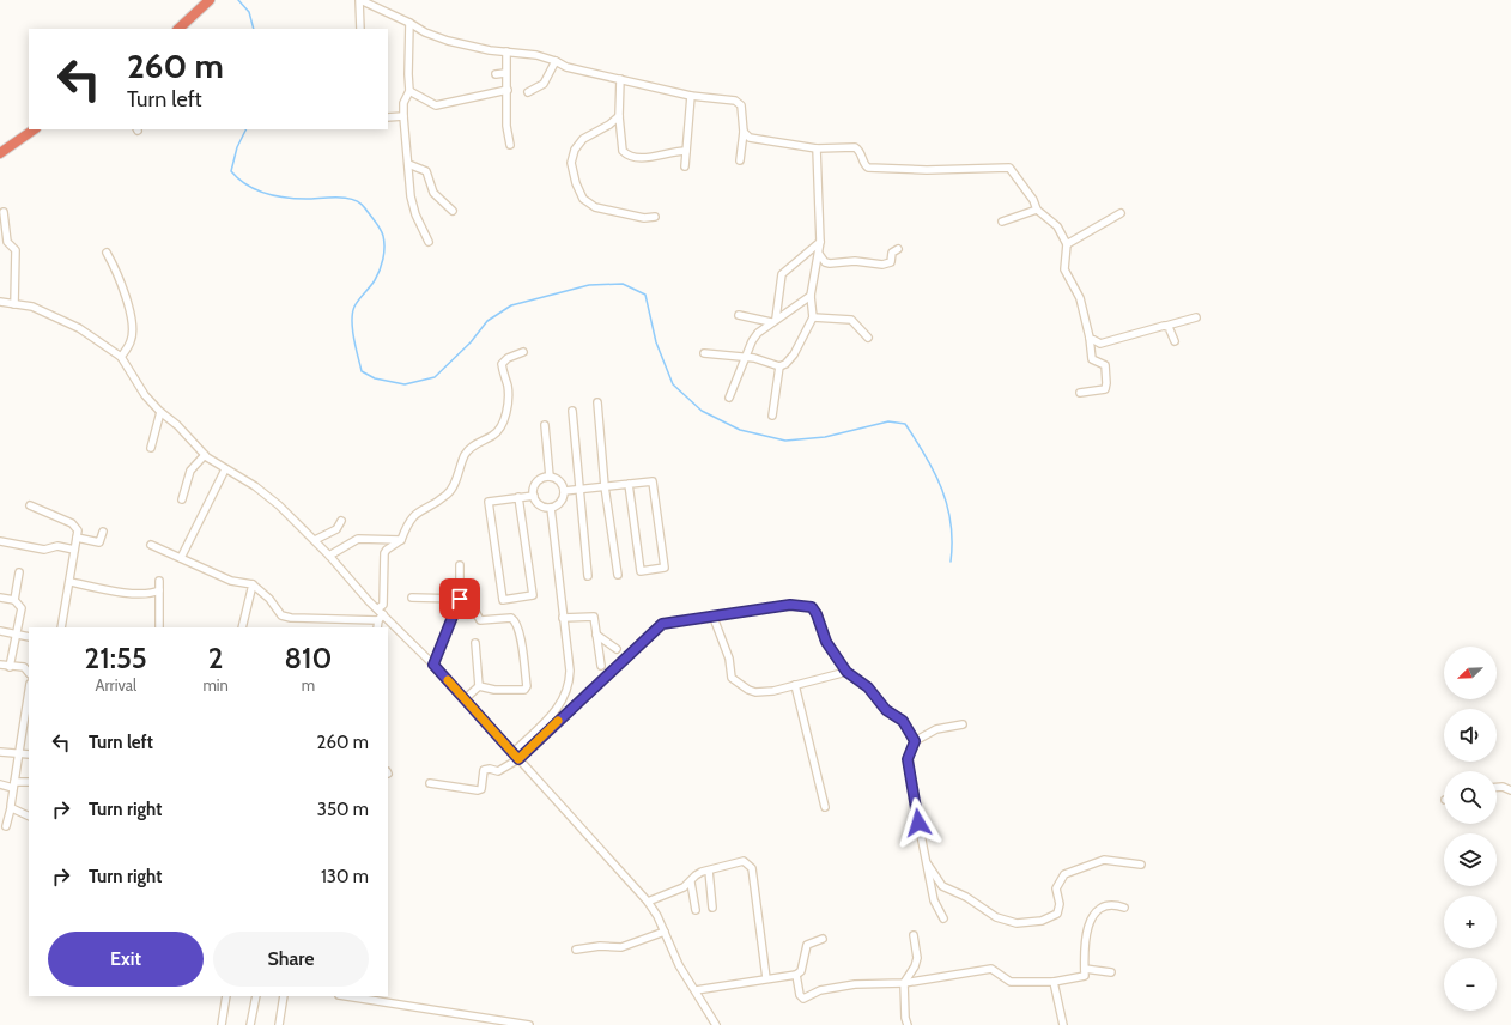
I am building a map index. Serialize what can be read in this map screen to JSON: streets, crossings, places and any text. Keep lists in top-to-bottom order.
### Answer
{
  "north": "bottom left",
  "page": {
    "turn": ["260 m", "Turn left"],
    "eta": [
      "21:55",
      "Arrival",
      "2",
      "min",
      "810",
      "m"
    ],
    "map_buttons": ["+", "−"],
    "list": [
      {
        "name": "Turn left",
        "value": "260 m"
      },
      {
        "name": "Turn right",
        "value": "350 m"
      },
      {
        "name": "Turn right",
        "value": "130 m"
      }
    ],
    "buttons": ["Exit", "Share"]
  }
}
